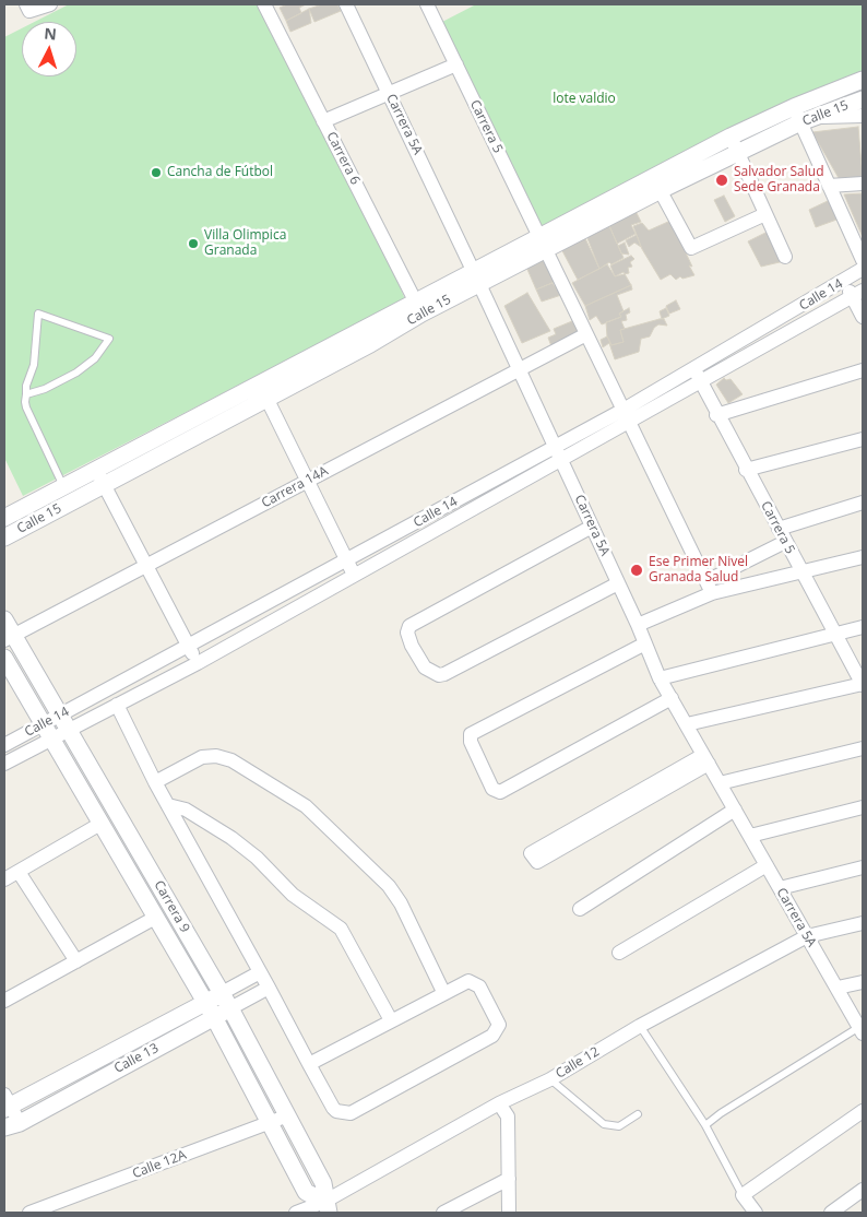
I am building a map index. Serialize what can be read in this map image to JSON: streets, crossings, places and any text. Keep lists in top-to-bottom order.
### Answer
{
  "streets": {
    "street": [
      "Calle 15",
      "Carrera 5A",
      "Carrera 5",
      "Carrera 6",
      "Calle 14",
      "Carrera 14A",
      "Carrera 9",
      "Calle 13",
      "Calle 12",
      "Calle 12A"
    ]
  },
  "crossings": [
    ["Calle 15", "Carrera 5A"],
    ["Calle 15", "Carrera 5"],
    ["Calle 15", "Carrera 6"],
    ["Carrera 5A", "Calle 14"],
    ["Carrera 5A", "Carrera 14A"],
    ["Carrera 5A", "Calle 12"],
    ["Carrera 5", "Calle 14"],
    ["Carrera 5", "Carrera 14A"],
    ["Calle 14", "Carrera 9"],
    ["Carrera 14A", "Carrera 9"],
    ["Carrera 9", "Calle 13"],
    ["Carrera 9", "Calle 12"],
    ["Carrera 9", "Calle 12A"]
  ],
  "parks": ["lote valdio"],
  "places": [
    "Cancha de Fútbol",
    "Salvador Salud Sede Granada",
    "Villa Olimpica Granada",
    "Ese Primer Nivel Granada Salud"
  ],
  "north": "top"
}
